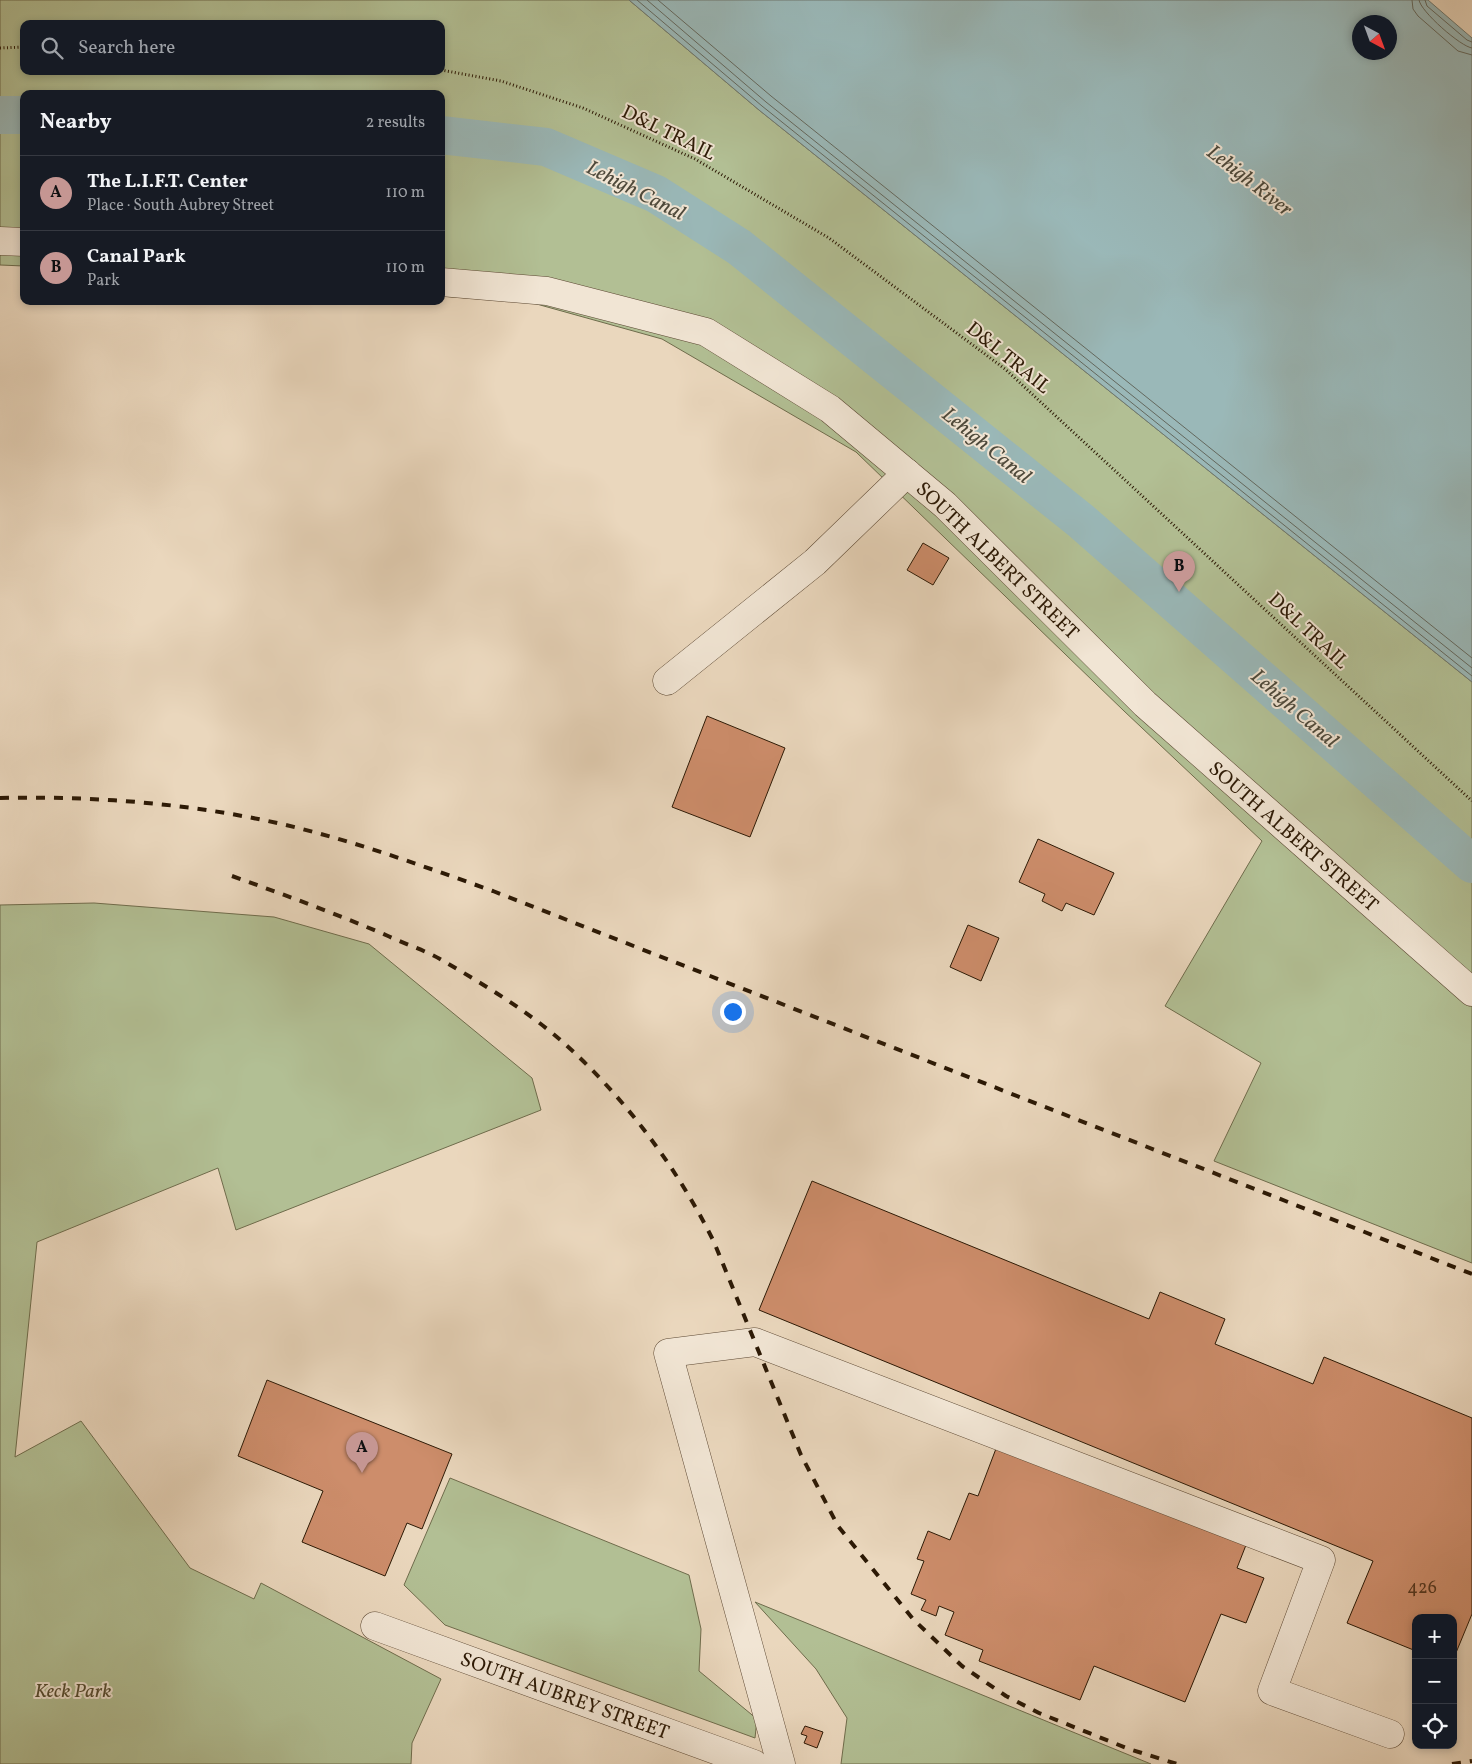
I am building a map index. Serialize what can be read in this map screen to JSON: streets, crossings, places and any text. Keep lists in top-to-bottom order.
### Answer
{
  "streets": {
    "street": ["SOUTH ALBERT STREET", "SOUTH AUBREY STREET"],
    "path": ["D&L TRAIL"]
  },
  "water": ["Lehigh River", "Lehigh Canal"],
  "parks": ["Keck Park"],
  "house_numbers": ["426"],
  "north": "bottom right",
  "page": {
    "search": "Search here",
    "heading": ["Nearby", "2 results"],
    "list": [
      {
        "mark": "A",
        "name": "The L.I.F.T. Center",
        "note": "Place · South Aubrey Street",
        "value": "110 m"
      },
      {
        "mark": "B",
        "name": "Canal Park",
        "note": "Park",
        "value": "110 m"
      }
    ],
    "pins": ["B", "A"],
    "map_buttons": ["+", "−"]
  }
}
